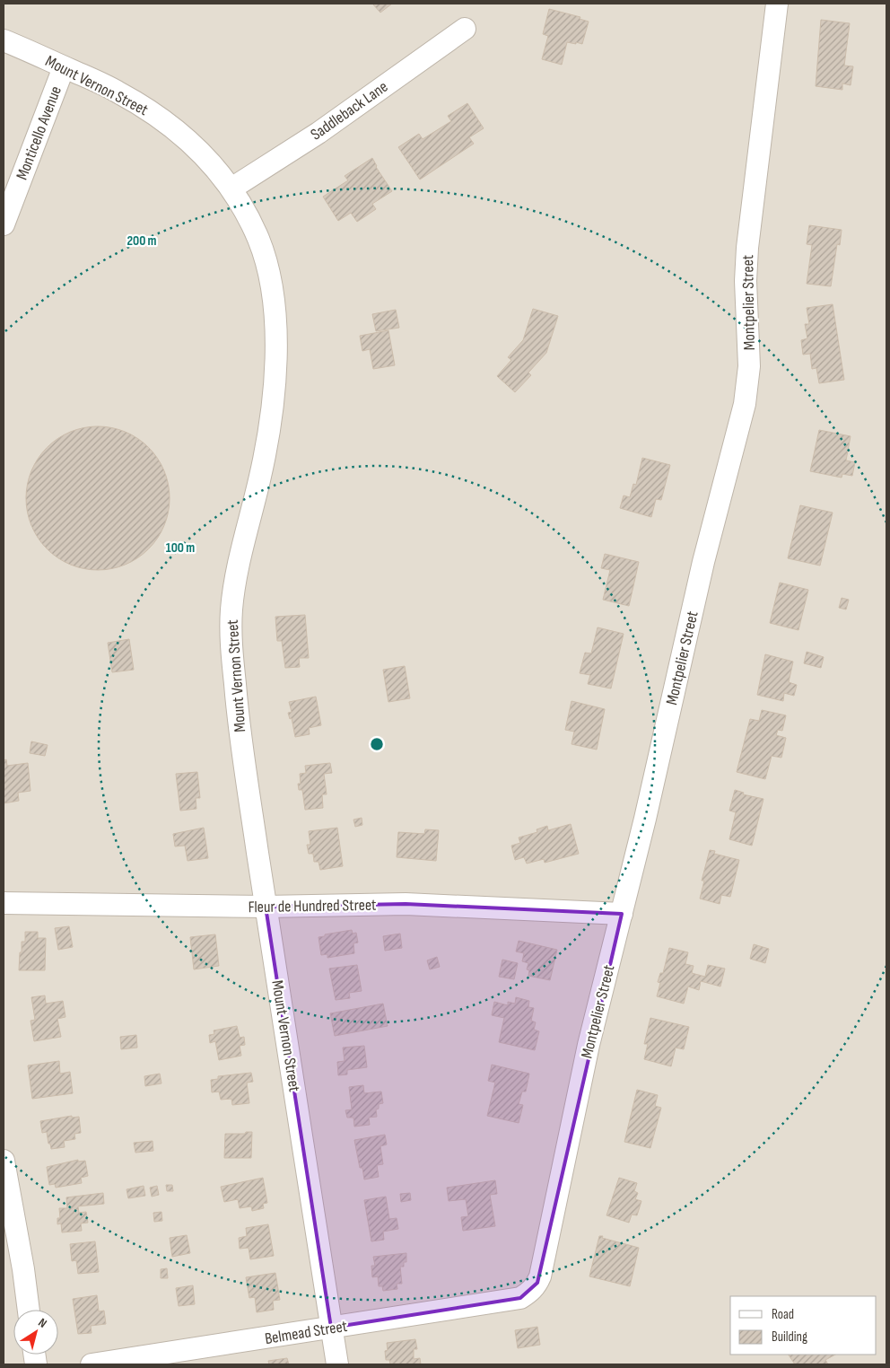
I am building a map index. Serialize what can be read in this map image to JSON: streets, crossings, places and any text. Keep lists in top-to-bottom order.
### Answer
{
  "streets": {
    "street": [
      "Mount Vernon Street",
      "Saddleback Lane",
      "Monticello Avenue",
      "Montpelier Street",
      "Fleur de Hundred Street",
      "Belmead Street"
    ]
  },
  "crossings": [
    ["Mount Vernon Street", "Saddleback Lane"],
    ["Mount Vernon Street", "Monticello Avenue"],
    ["Mount Vernon Street", "Fleur de Hundred Street"],
    ["Mount Vernon Street", "Belmead Street"],
    ["Montpelier Street", "Fleur de Hundred Street"],
    ["Montpelier Street", "Belmead Street"]
  ],
  "legend": ["Road", "Building"],
  "north": "top right",
  "rings": ["200 m", "100 m"]
}
